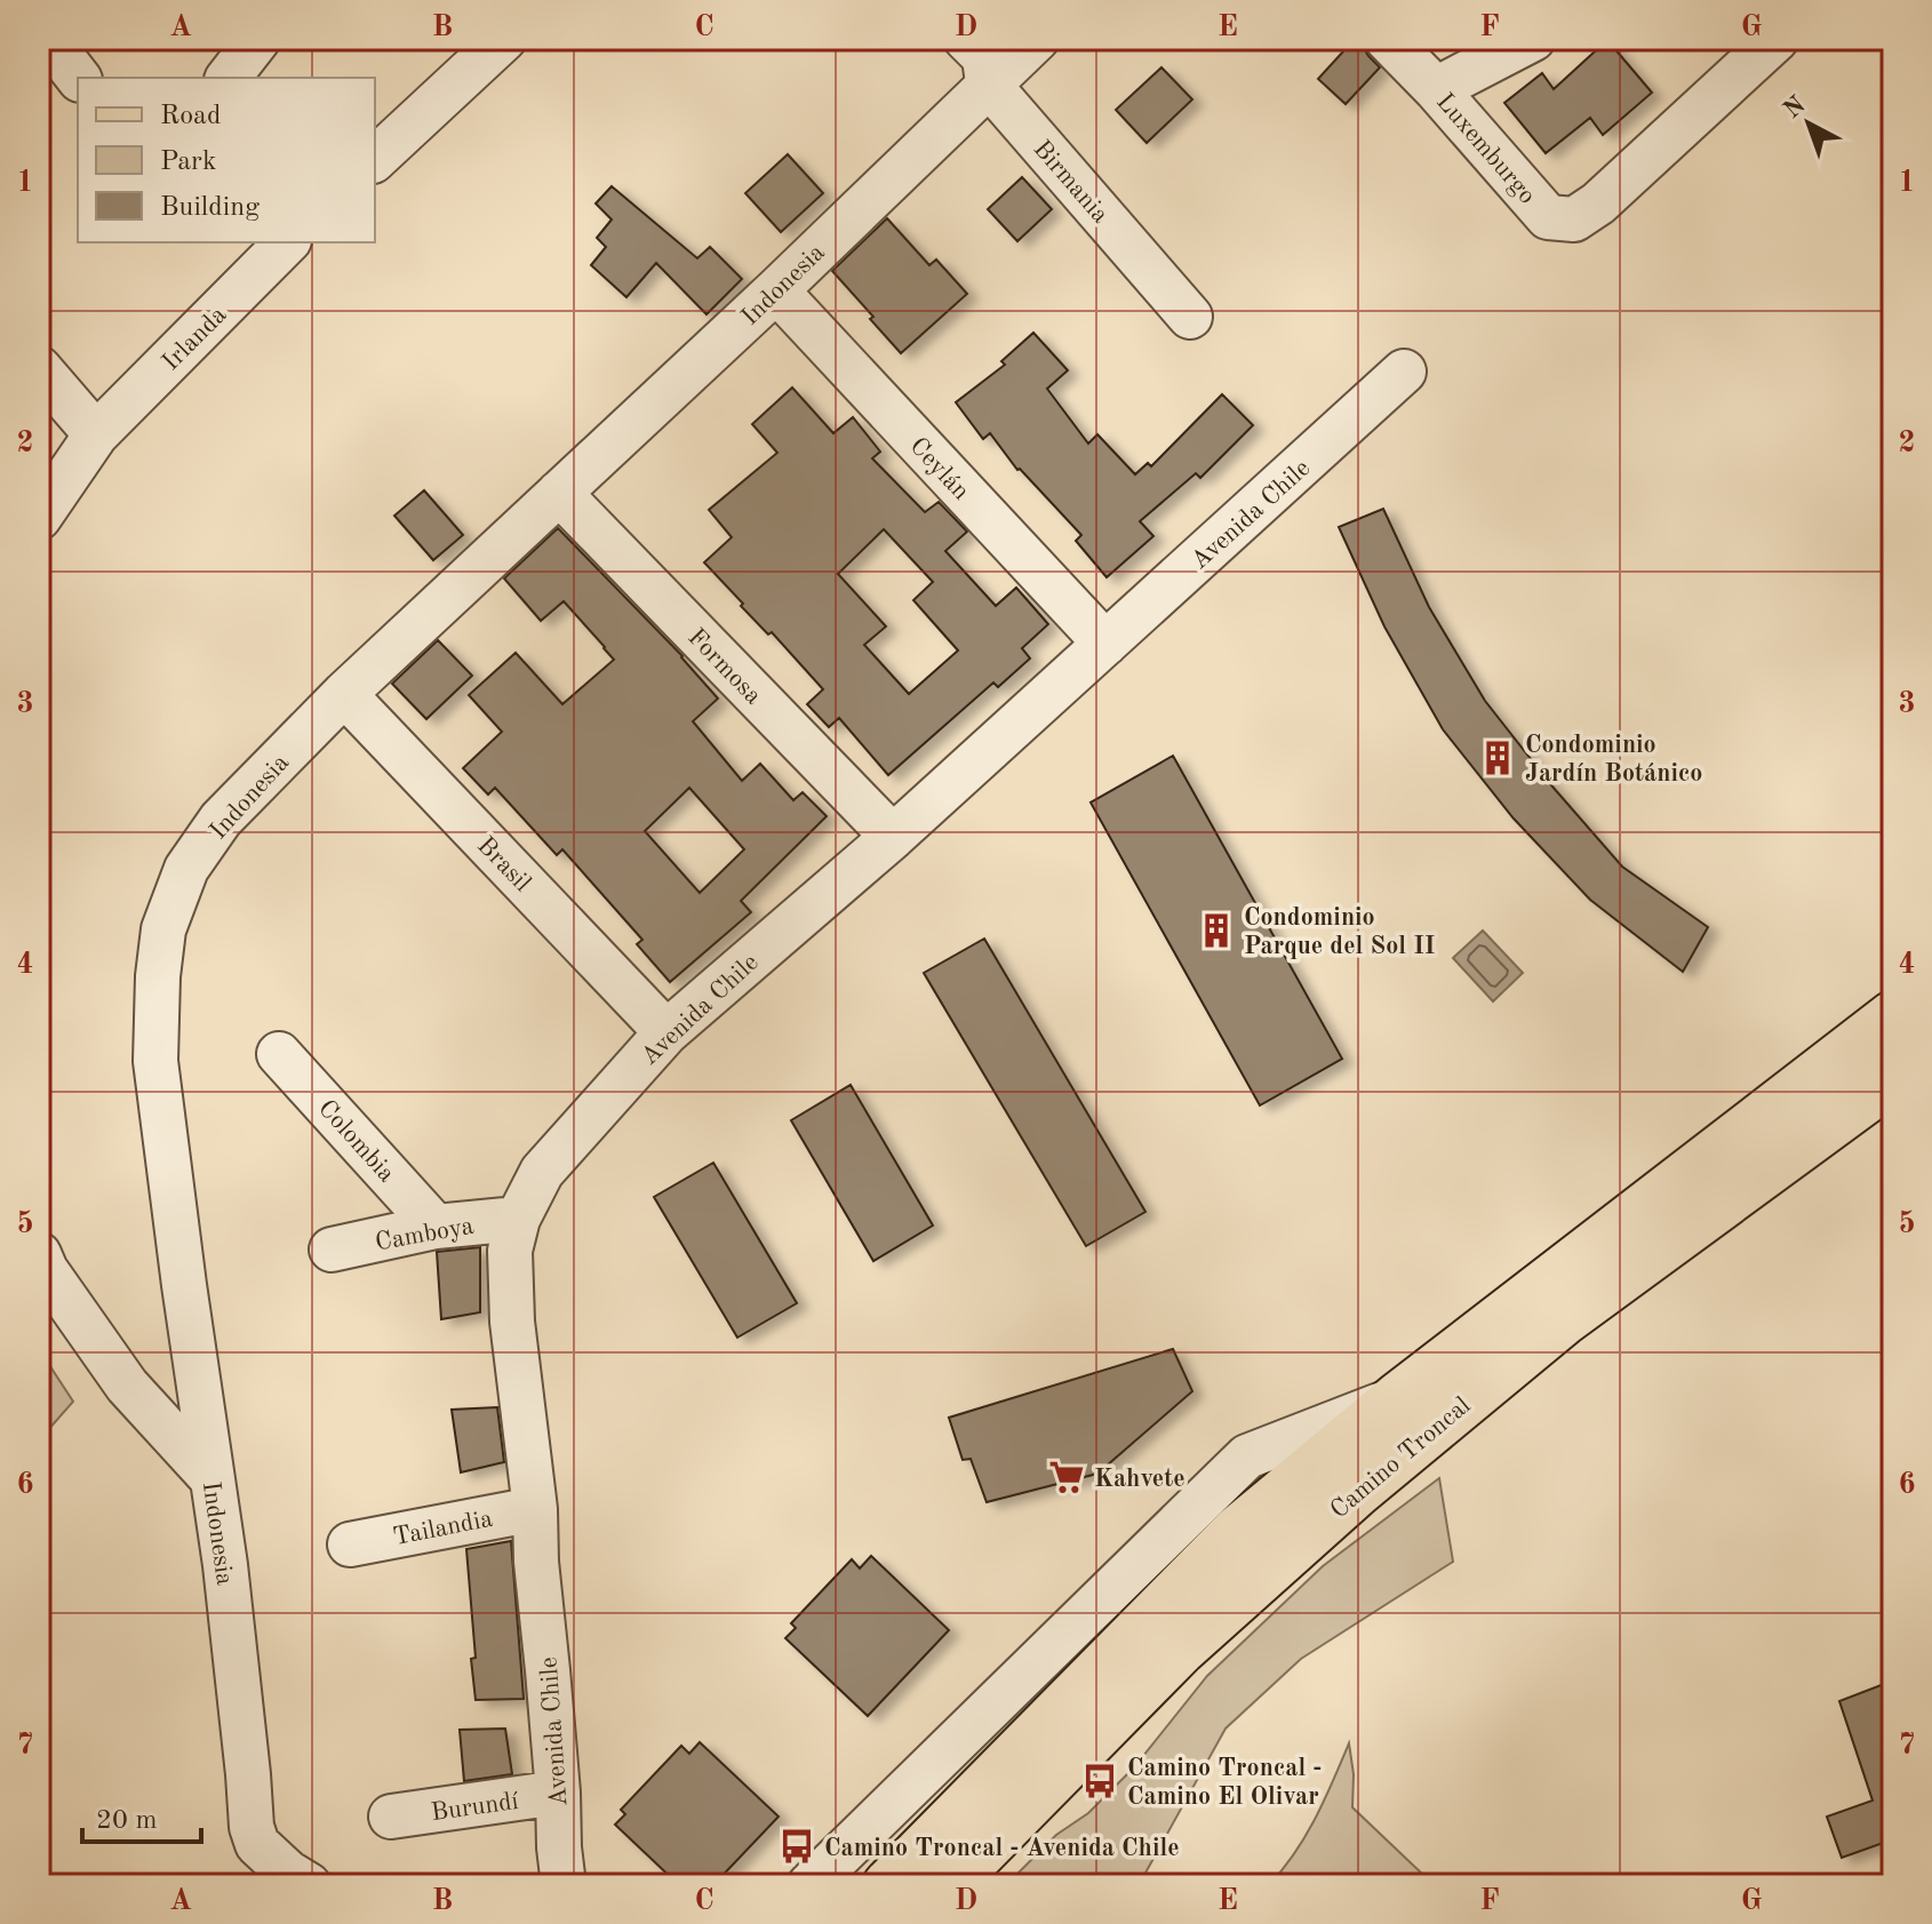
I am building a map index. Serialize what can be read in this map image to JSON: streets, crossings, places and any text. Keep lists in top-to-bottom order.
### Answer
{
  "streets": {
    "main road": ["Camino Troncal"],
    "street": [
      "Luxemburgo",
      "Birmania",
      "Indonesia",
      "Irlanda",
      "Ceylán",
      "Avenida Chile",
      "Formosa",
      "Brasil",
      "Colombia",
      "Camboya",
      "Tailandia",
      "Burundí"
    ]
  },
  "crossings": [
    ["Birmania", "Indonesia"],
    ["Indonesia", "Ceylán"],
    ["Indonesia", "Formosa"],
    ["Indonesia", "Brasil"],
    ["Ceylán", "Avenida Chile"],
    ["Avenida Chile", "Formosa"],
    ["Avenida Chile", "Brasil"],
    ["Avenida Chile", "Camboya"],
    ["Avenida Chile", "Tailandia"],
    ["Avenida Chile", "Burundí"],
    ["Colombia", "Camboya"]
  ],
  "places": {
    "building": ["Condominio Jardín Botánico", "Condominio Parque del Sol II"],
    "supermarket": ["Kahvete"],
    "bus stop": ["Camino Troncal - Camino El Olivar", "Camino Troncal - Avenida Chile"]
  },
  "legend": ["Road", "Park", "Building"],
  "scale_bar": "20 m",
  "north": "top left",
  "grid": {
    "columns": [
      "A",
      "B",
      "C",
      "D",
      "E",
      "F",
      "G"
    ],
    "rows": [
      "1",
      "2",
      "3",
      "4",
      "5",
      "6",
      "7"
    ]
  }
}
